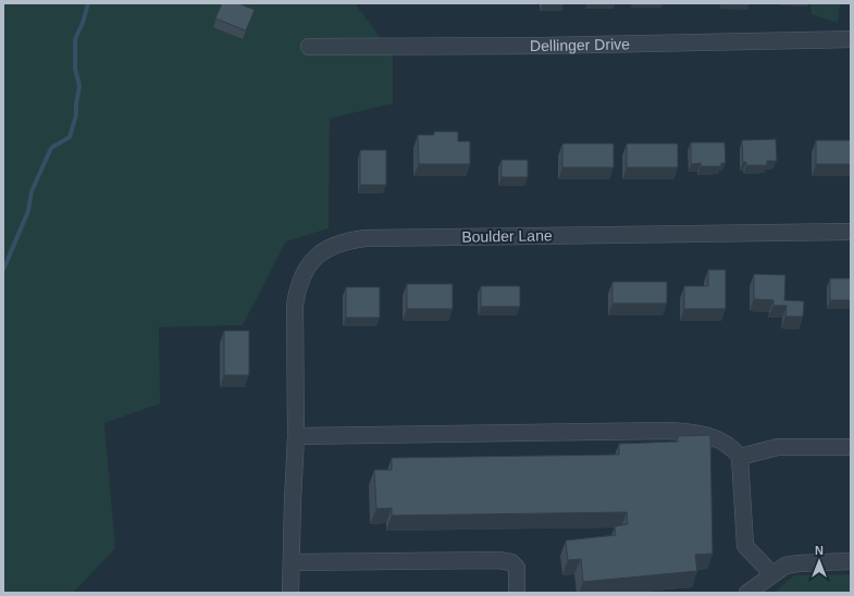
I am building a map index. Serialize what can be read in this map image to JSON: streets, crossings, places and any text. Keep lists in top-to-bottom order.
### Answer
{
  "streets": {
    "street": ["Dellinger Drive", "Boulder Lane"]
  },
  "north": "top"
}
